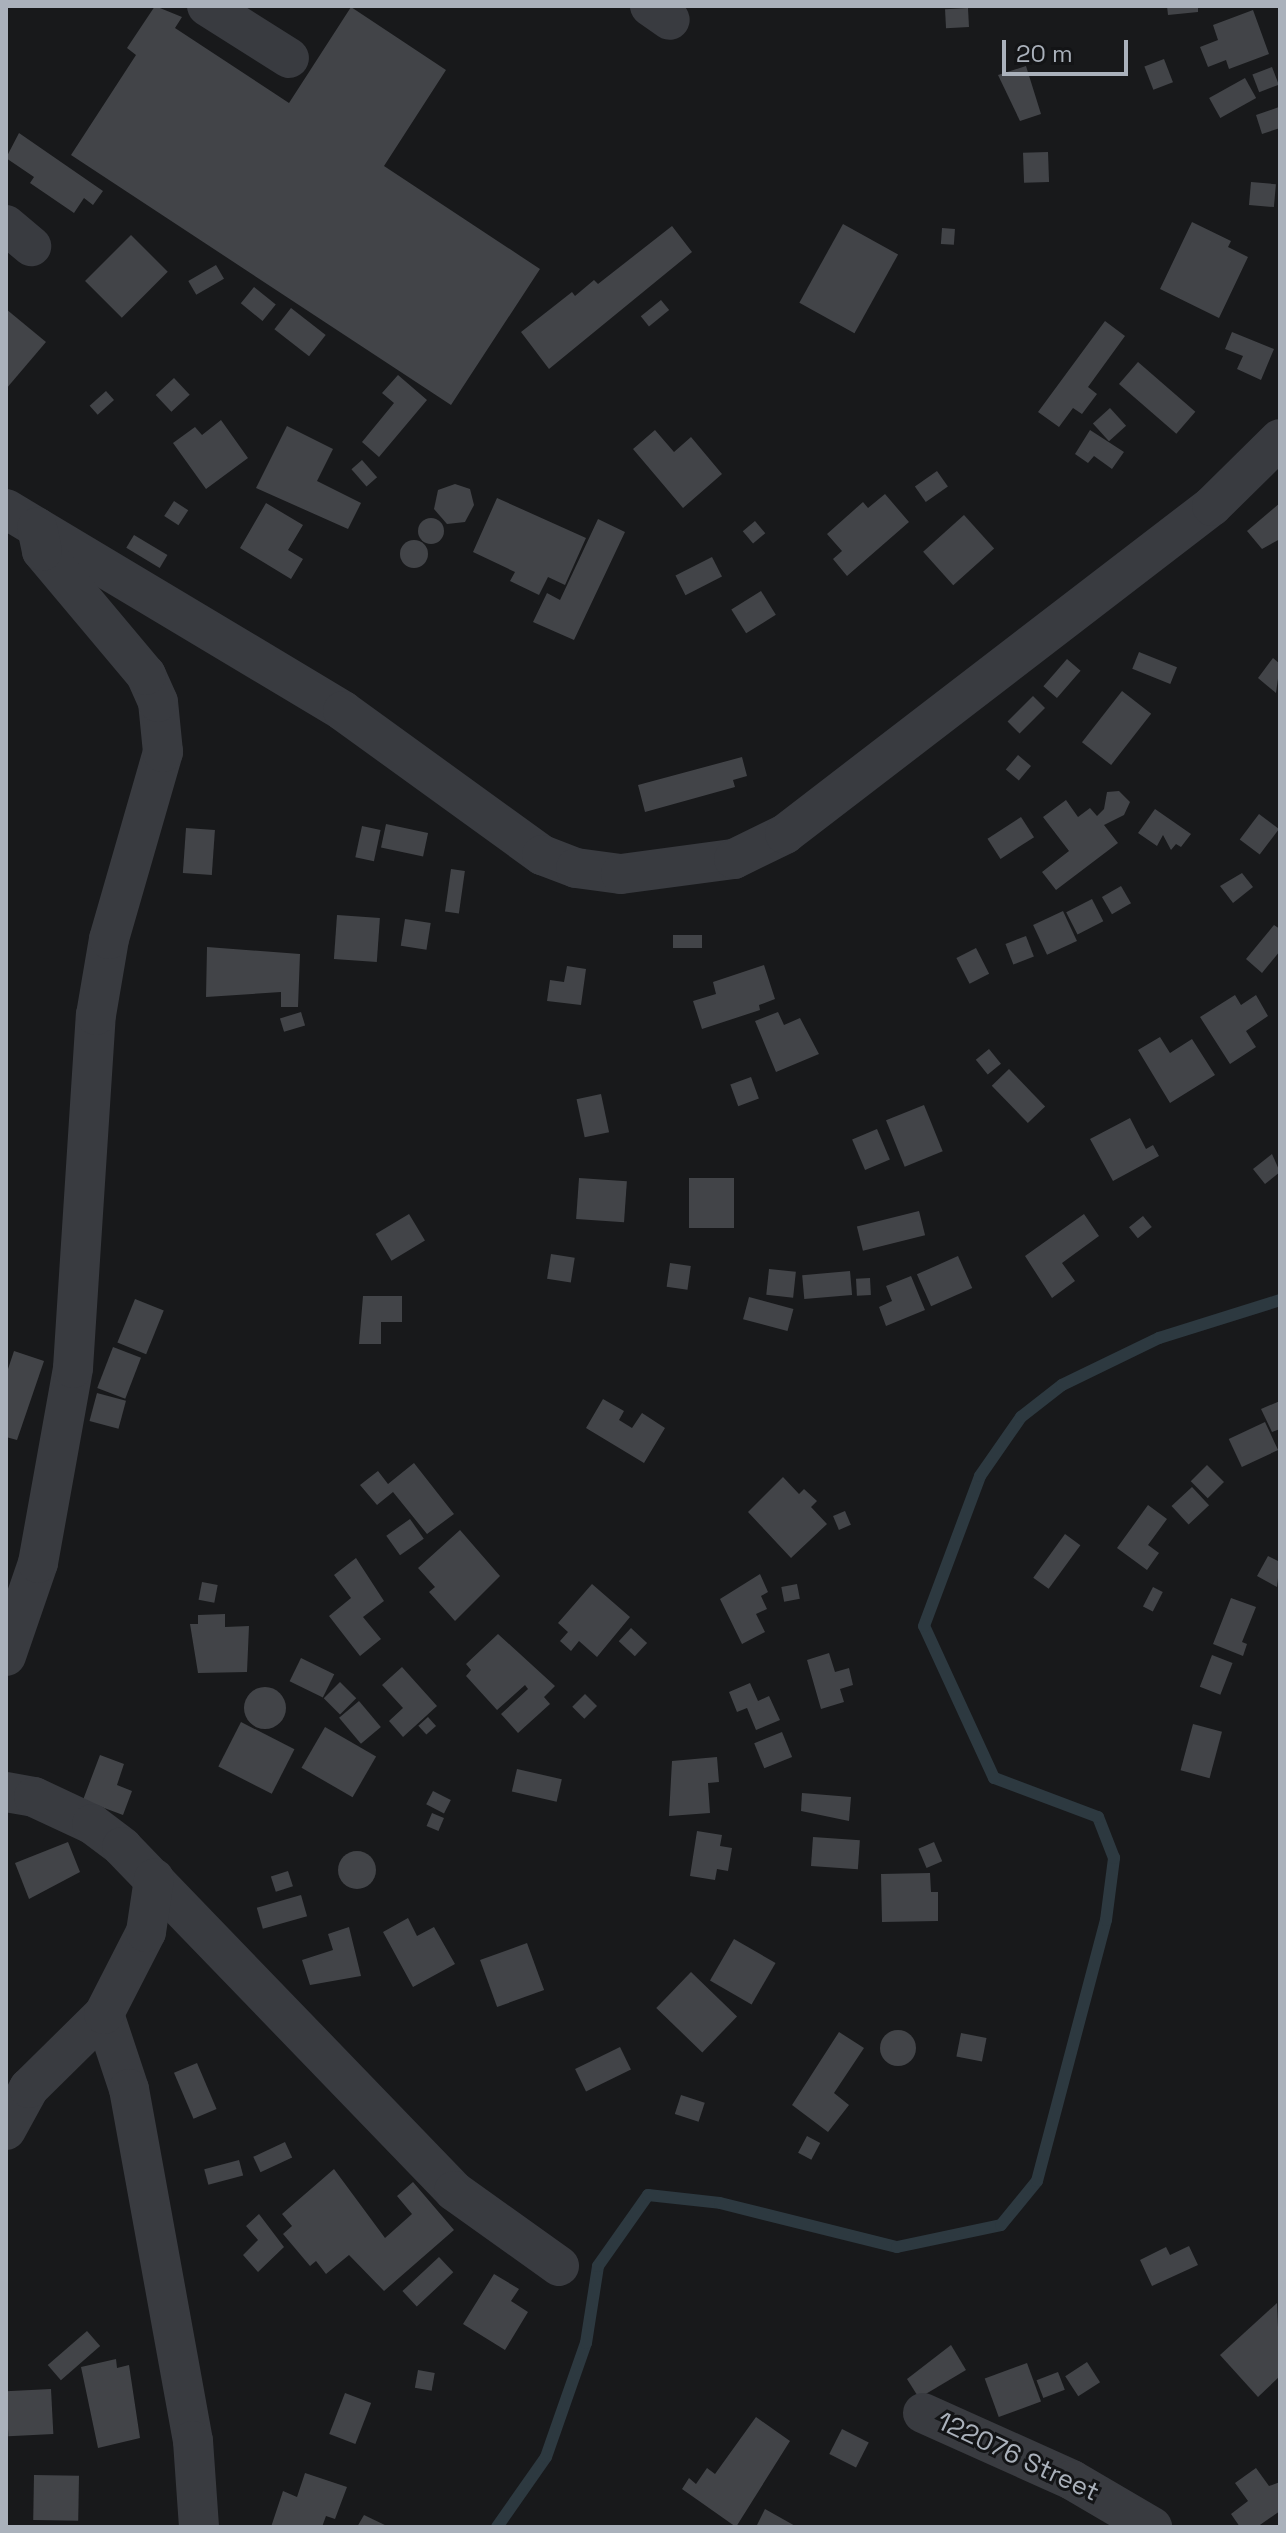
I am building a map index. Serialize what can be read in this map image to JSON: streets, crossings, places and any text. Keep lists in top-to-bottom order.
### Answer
{
  "streets": {
    "street": ["122076 Street"]
  },
  "scale_bar": "20 m"
}
